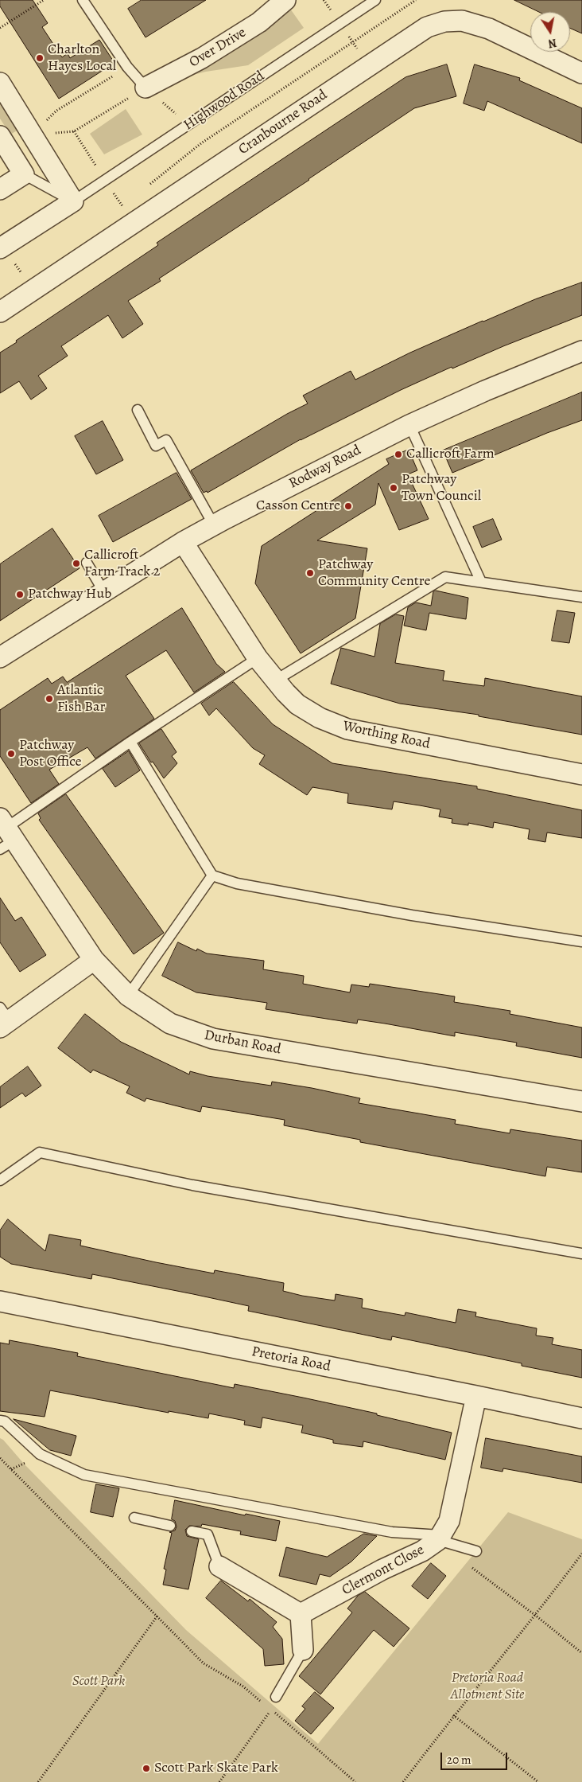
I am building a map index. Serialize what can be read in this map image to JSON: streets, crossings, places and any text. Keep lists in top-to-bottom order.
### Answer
{
  "streets": {
    "street": [
      "Over Drive",
      "Highwood Road",
      "Cranbourne Road",
      "Rodway Road",
      "Worthing Road",
      "Durban Road",
      "Pretoria Road",
      "Clermont Close"
    ]
  },
  "crossings": [
    ["Rodway Road", "Worthing Road"],
    ["Pretoria Road", "Clermont Close"]
  ],
  "parks": ["Pretoria Road Allotment Site", "Scott Park"],
  "places": [
    "Charlton Hayes Local",
    "Callicroft Farm",
    "Patchway Town Council",
    "Casson Centre",
    "Callicroft Farm Track 2",
    "Patchway Community Centre",
    "Patchway Hub",
    "Atlantic Fish Bar",
    "Patchway Post Office",
    "Scott Park Skate Park"
  ],
  "scale_bar": "20 m",
  "north": "bottom"
}
